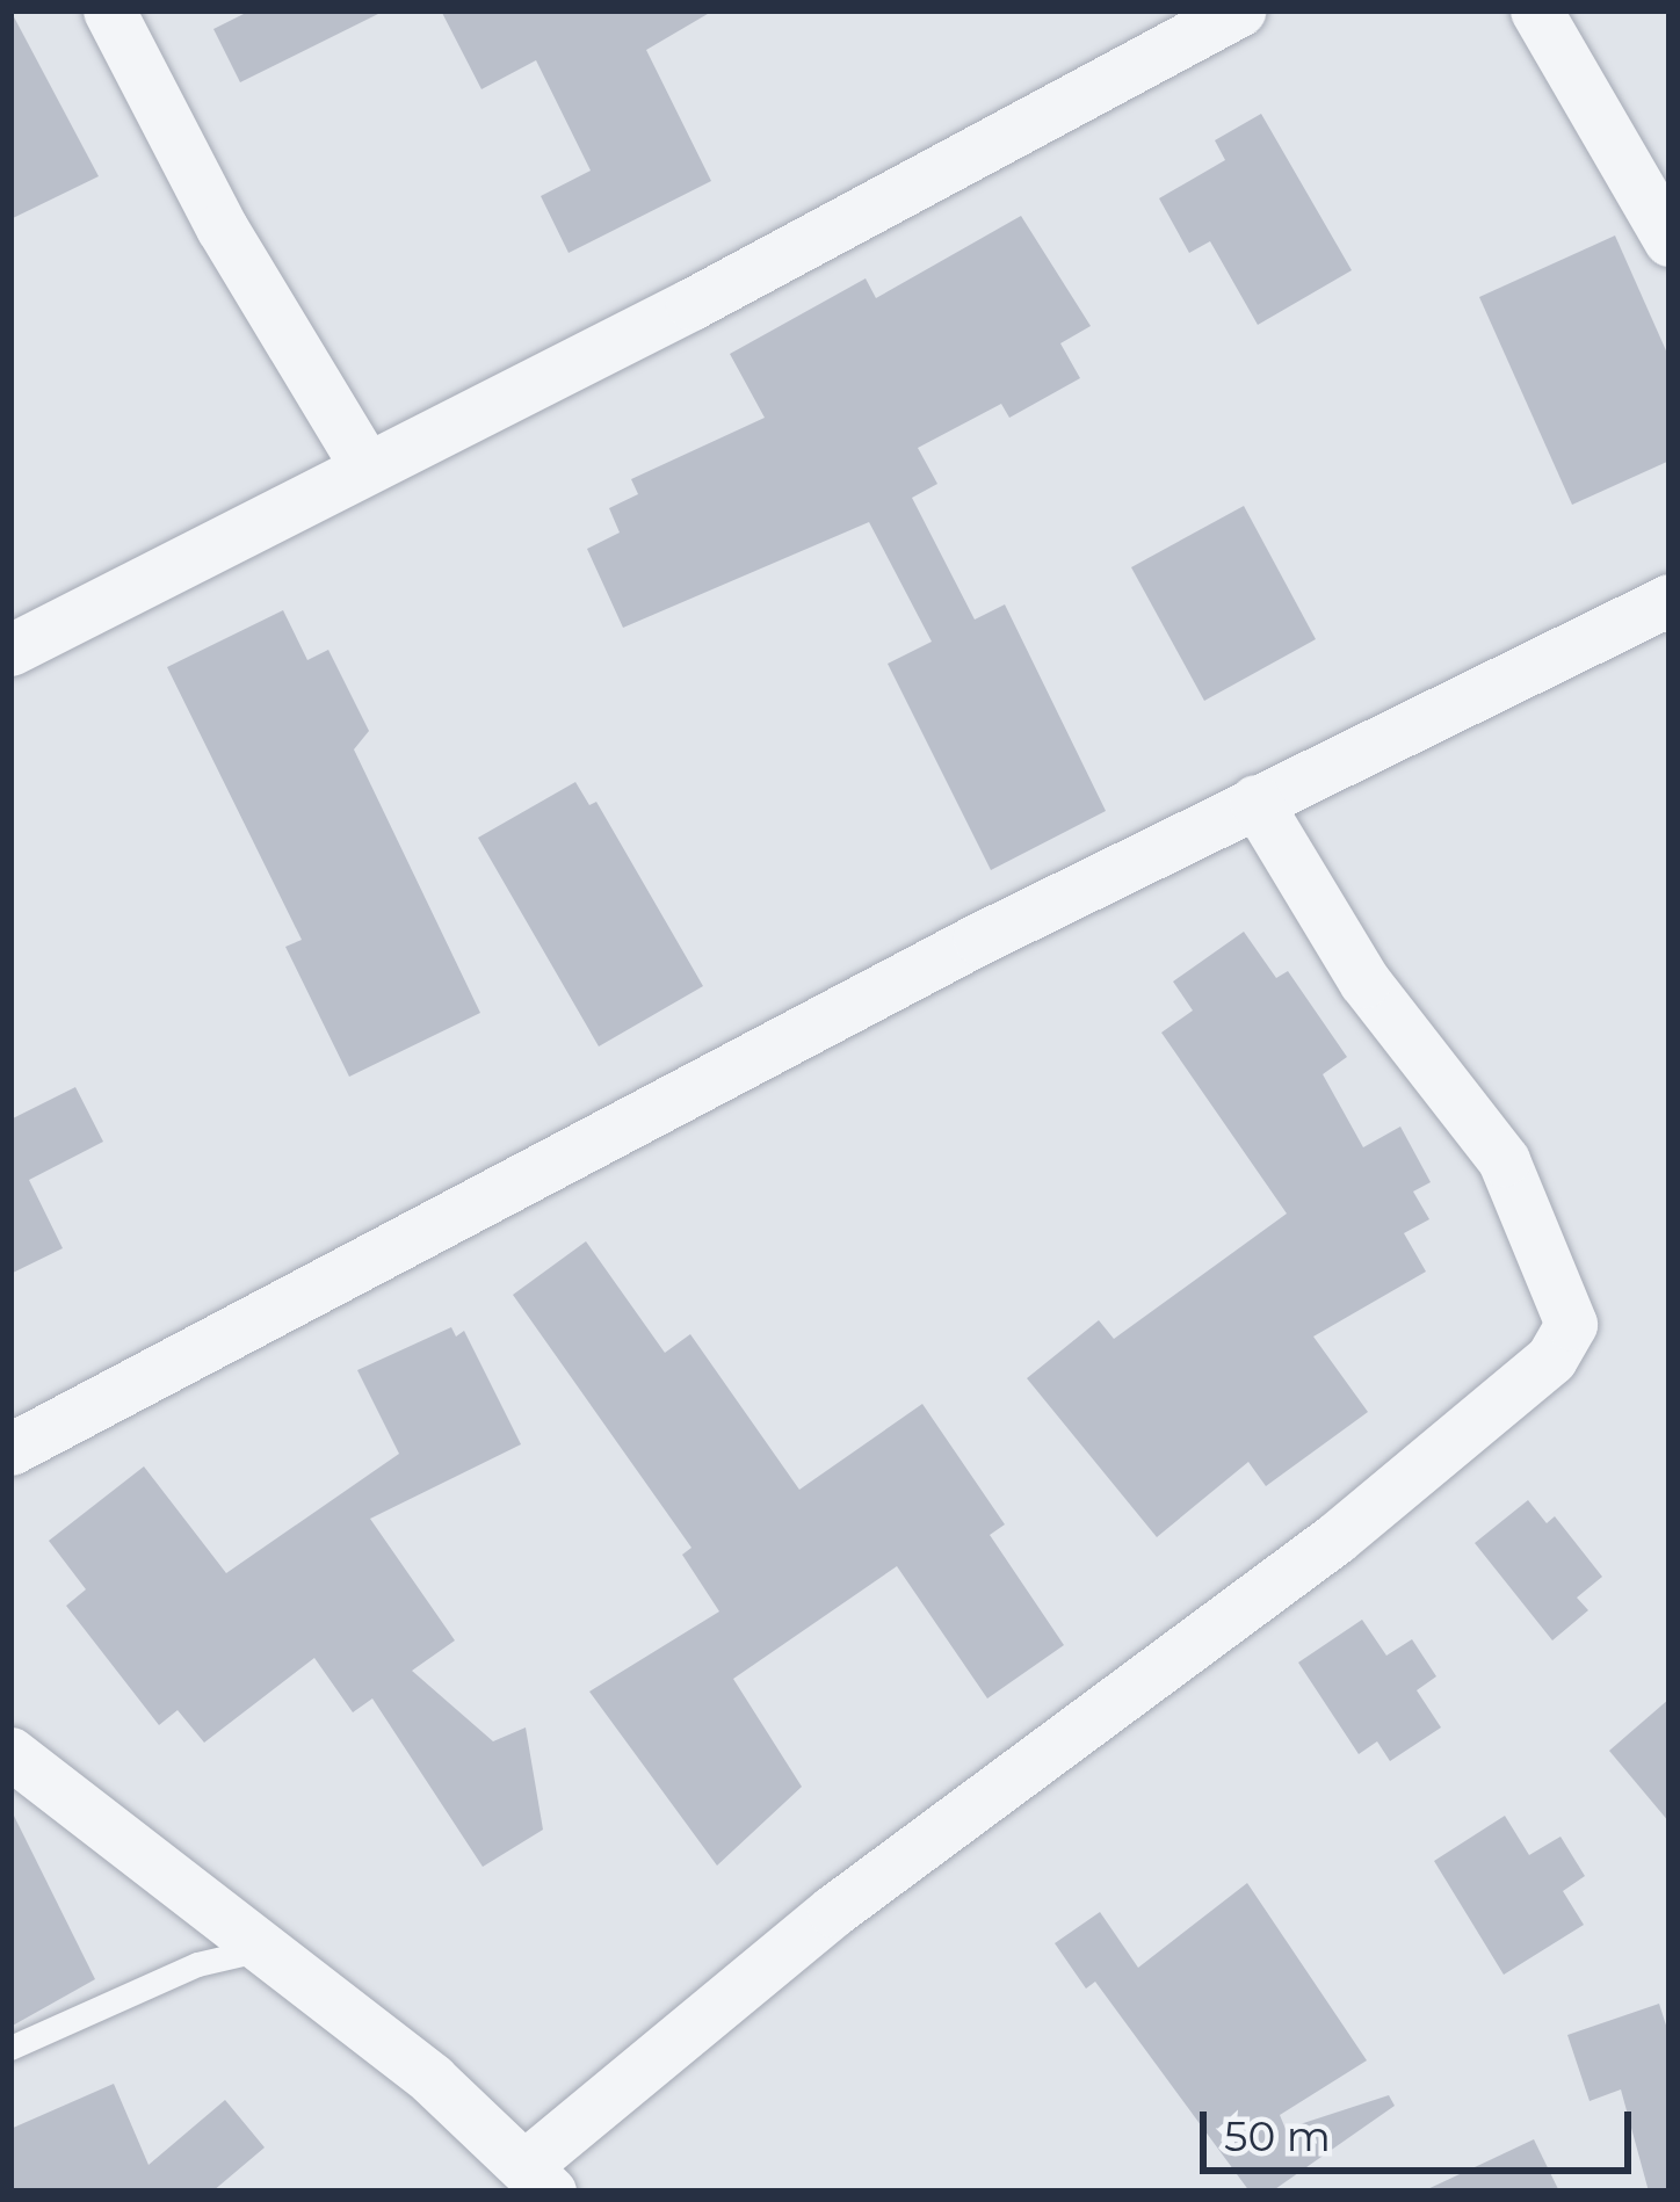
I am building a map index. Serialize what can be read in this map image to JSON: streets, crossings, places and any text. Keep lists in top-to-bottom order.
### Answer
{
  "scale_bar": "50 m"
}
